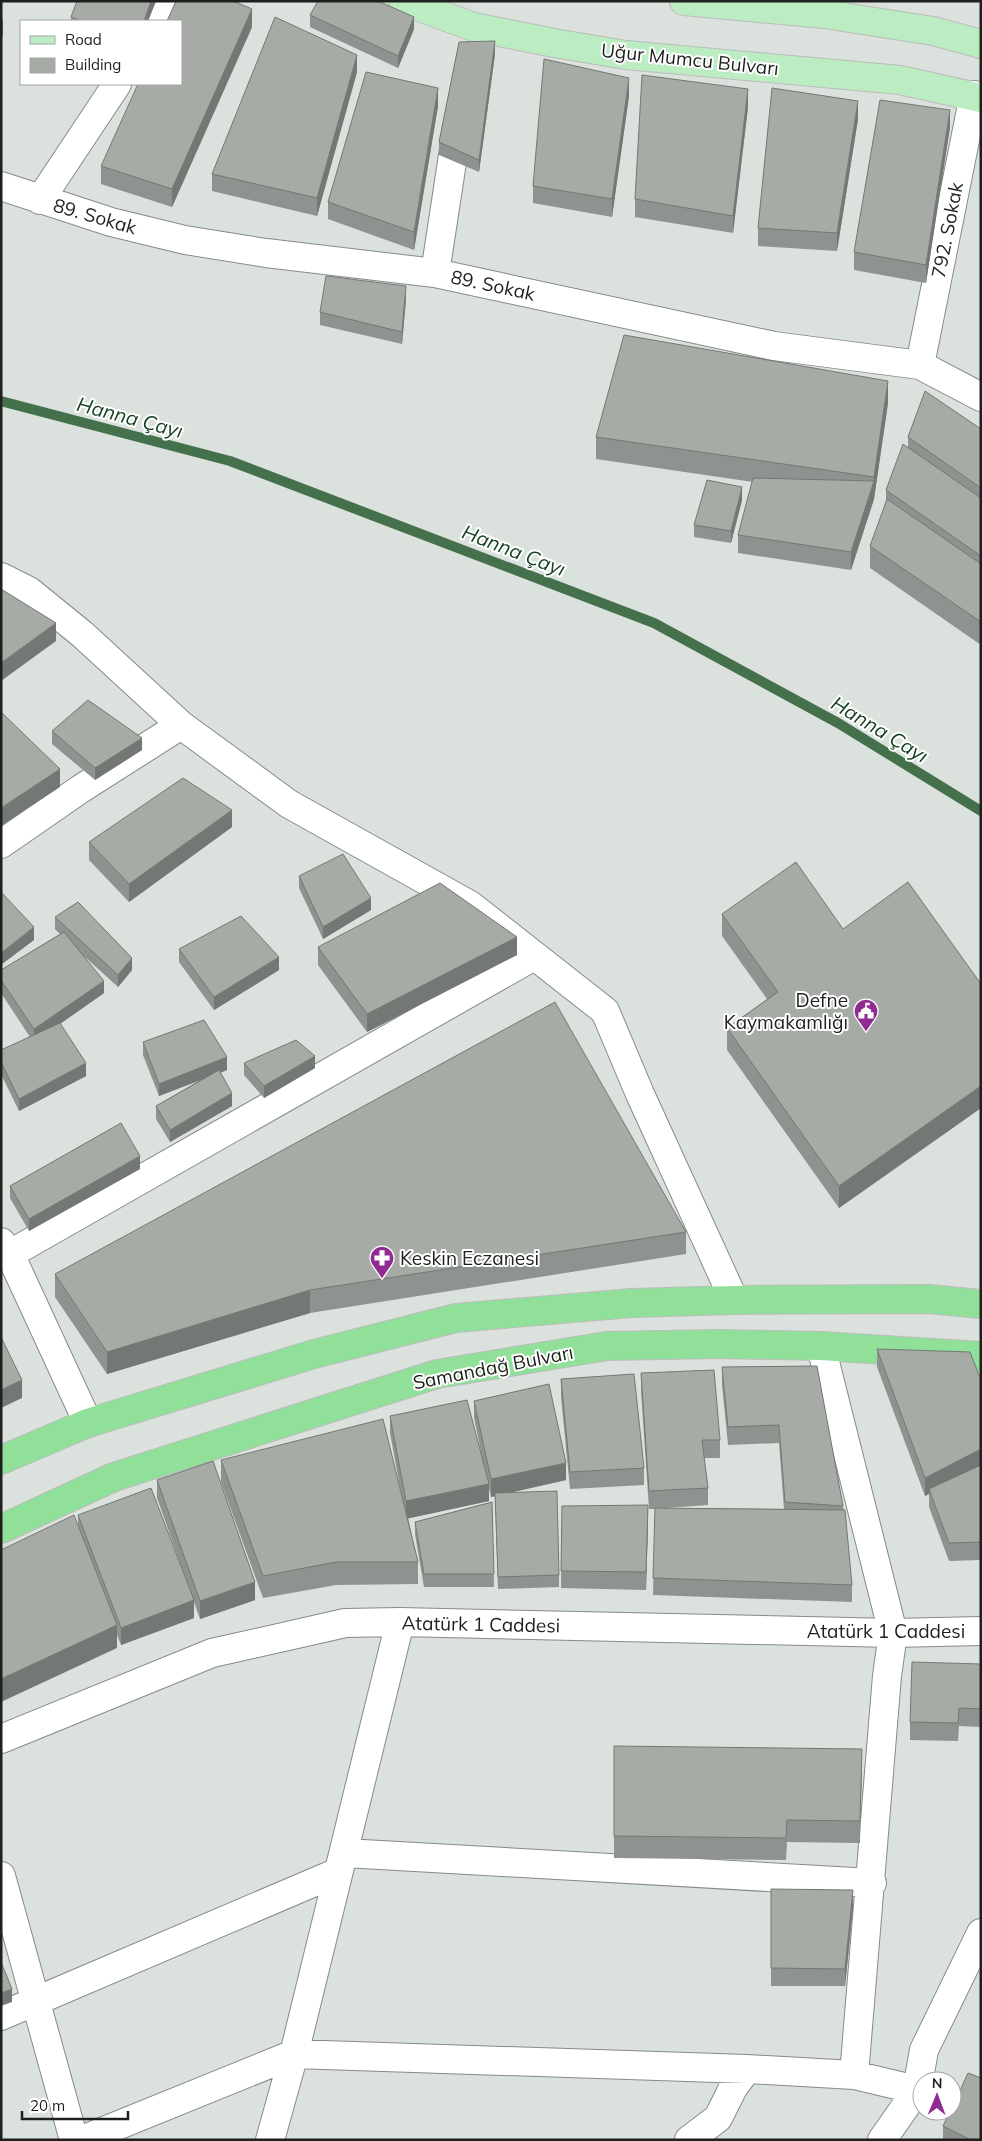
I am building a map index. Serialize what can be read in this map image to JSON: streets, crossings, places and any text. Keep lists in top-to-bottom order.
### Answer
{
  "streets": {
    "highway": ["Samandağ Bulvarı"],
    "main road": ["Uğur Mumcu Bulvarı"],
    "street": ["89. Sokak", "792. Sokak", "Atatürk 1 Caddesi"]
  },
  "crossings": [
    ["Uğur Mumcu Bulvarı", "792. Sokak"],
    ["89. Sokak", "792. Sokak"]
  ],
  "water": ["Hanna Çayı"],
  "places": {
    "public building": ["Defne Kaymakamlığı"],
    "pharmacy": ["Keskin Eczanesi"]
  },
  "legend": ["Road", "Building"],
  "scale_bar": "20 m",
  "north": "top"
}
